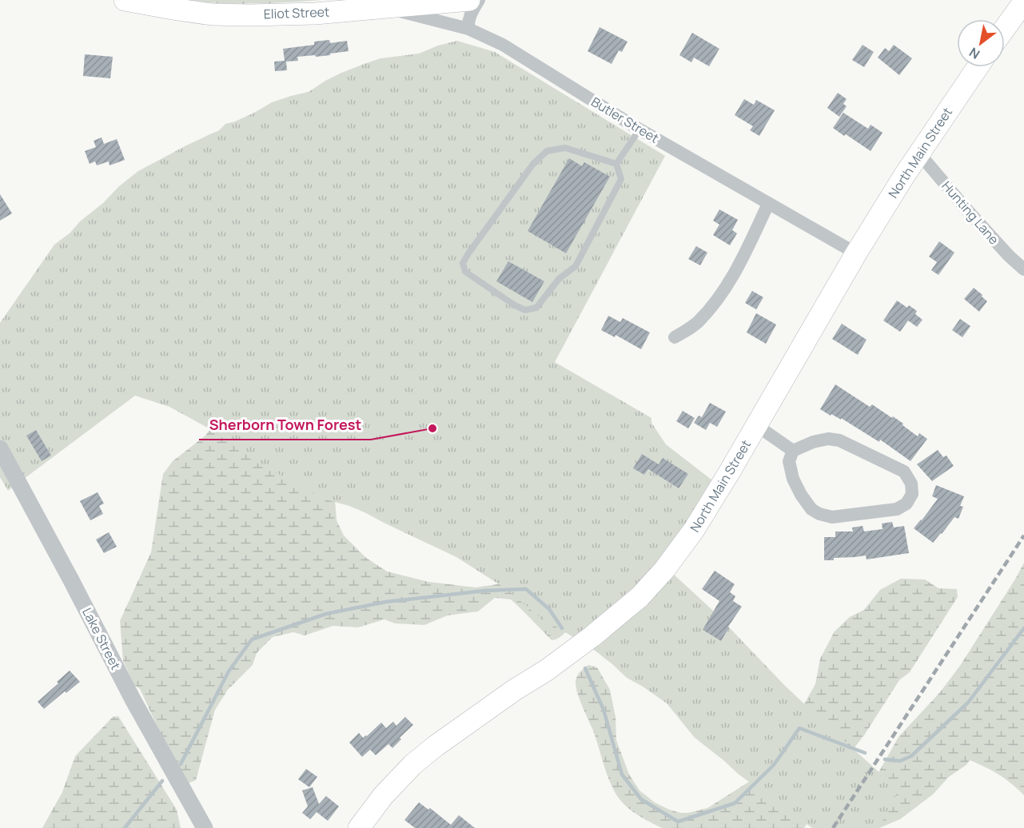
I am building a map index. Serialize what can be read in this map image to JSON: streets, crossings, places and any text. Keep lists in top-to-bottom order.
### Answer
{
  "streets": {
    "main road": ["Eliot Street", "North Main Street"],
    "street": ["Butler Street", "Hunting Lane", "Lake Street"]
  },
  "crossings": [
    ["Eliot Street", "Butler Street"],
    ["Butler Street", "North Main Street"],
    ["North Main Street", "Hunting Lane"]
  ],
  "places": ["Sherborn Town Forest"],
  "north": "bottom left"
}
